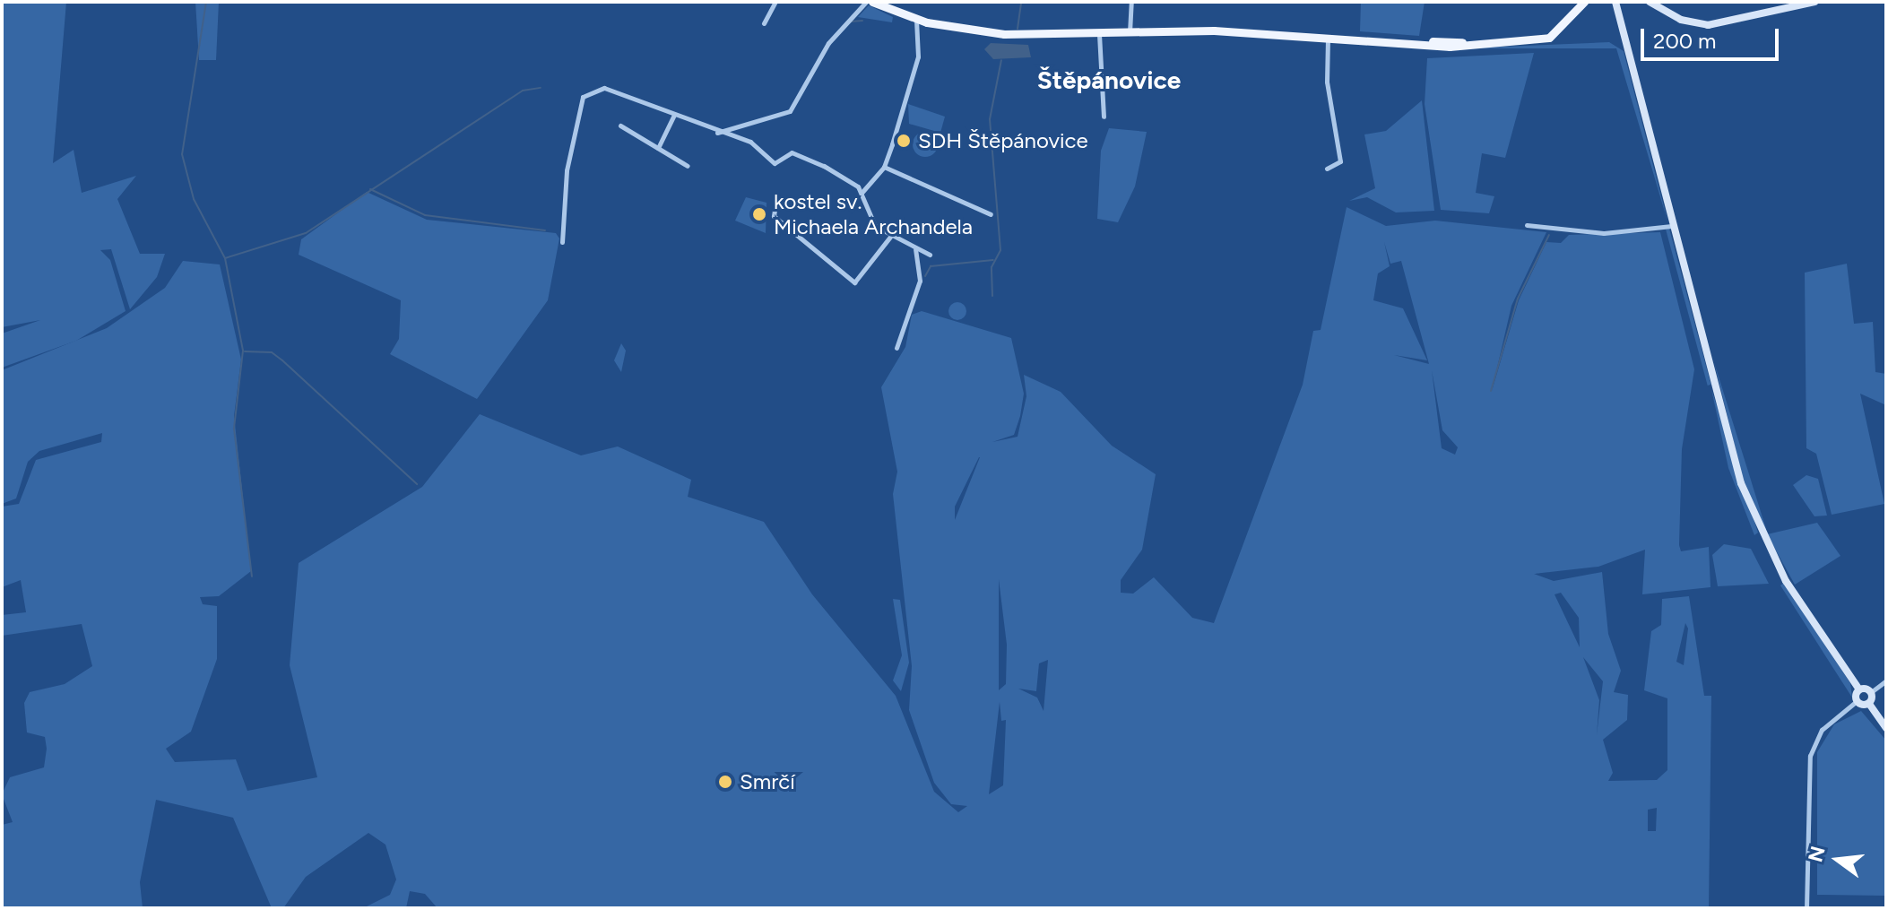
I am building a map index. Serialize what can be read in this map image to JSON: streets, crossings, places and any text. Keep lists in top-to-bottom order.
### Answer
{
  "districts": ["Štěpánovice"],
  "places": ["SDH Štěpánovice", "kostel sv. Michaela Archandela", "Smrčí"],
  "scale_bar": "200 m",
  "north": "left"
}
